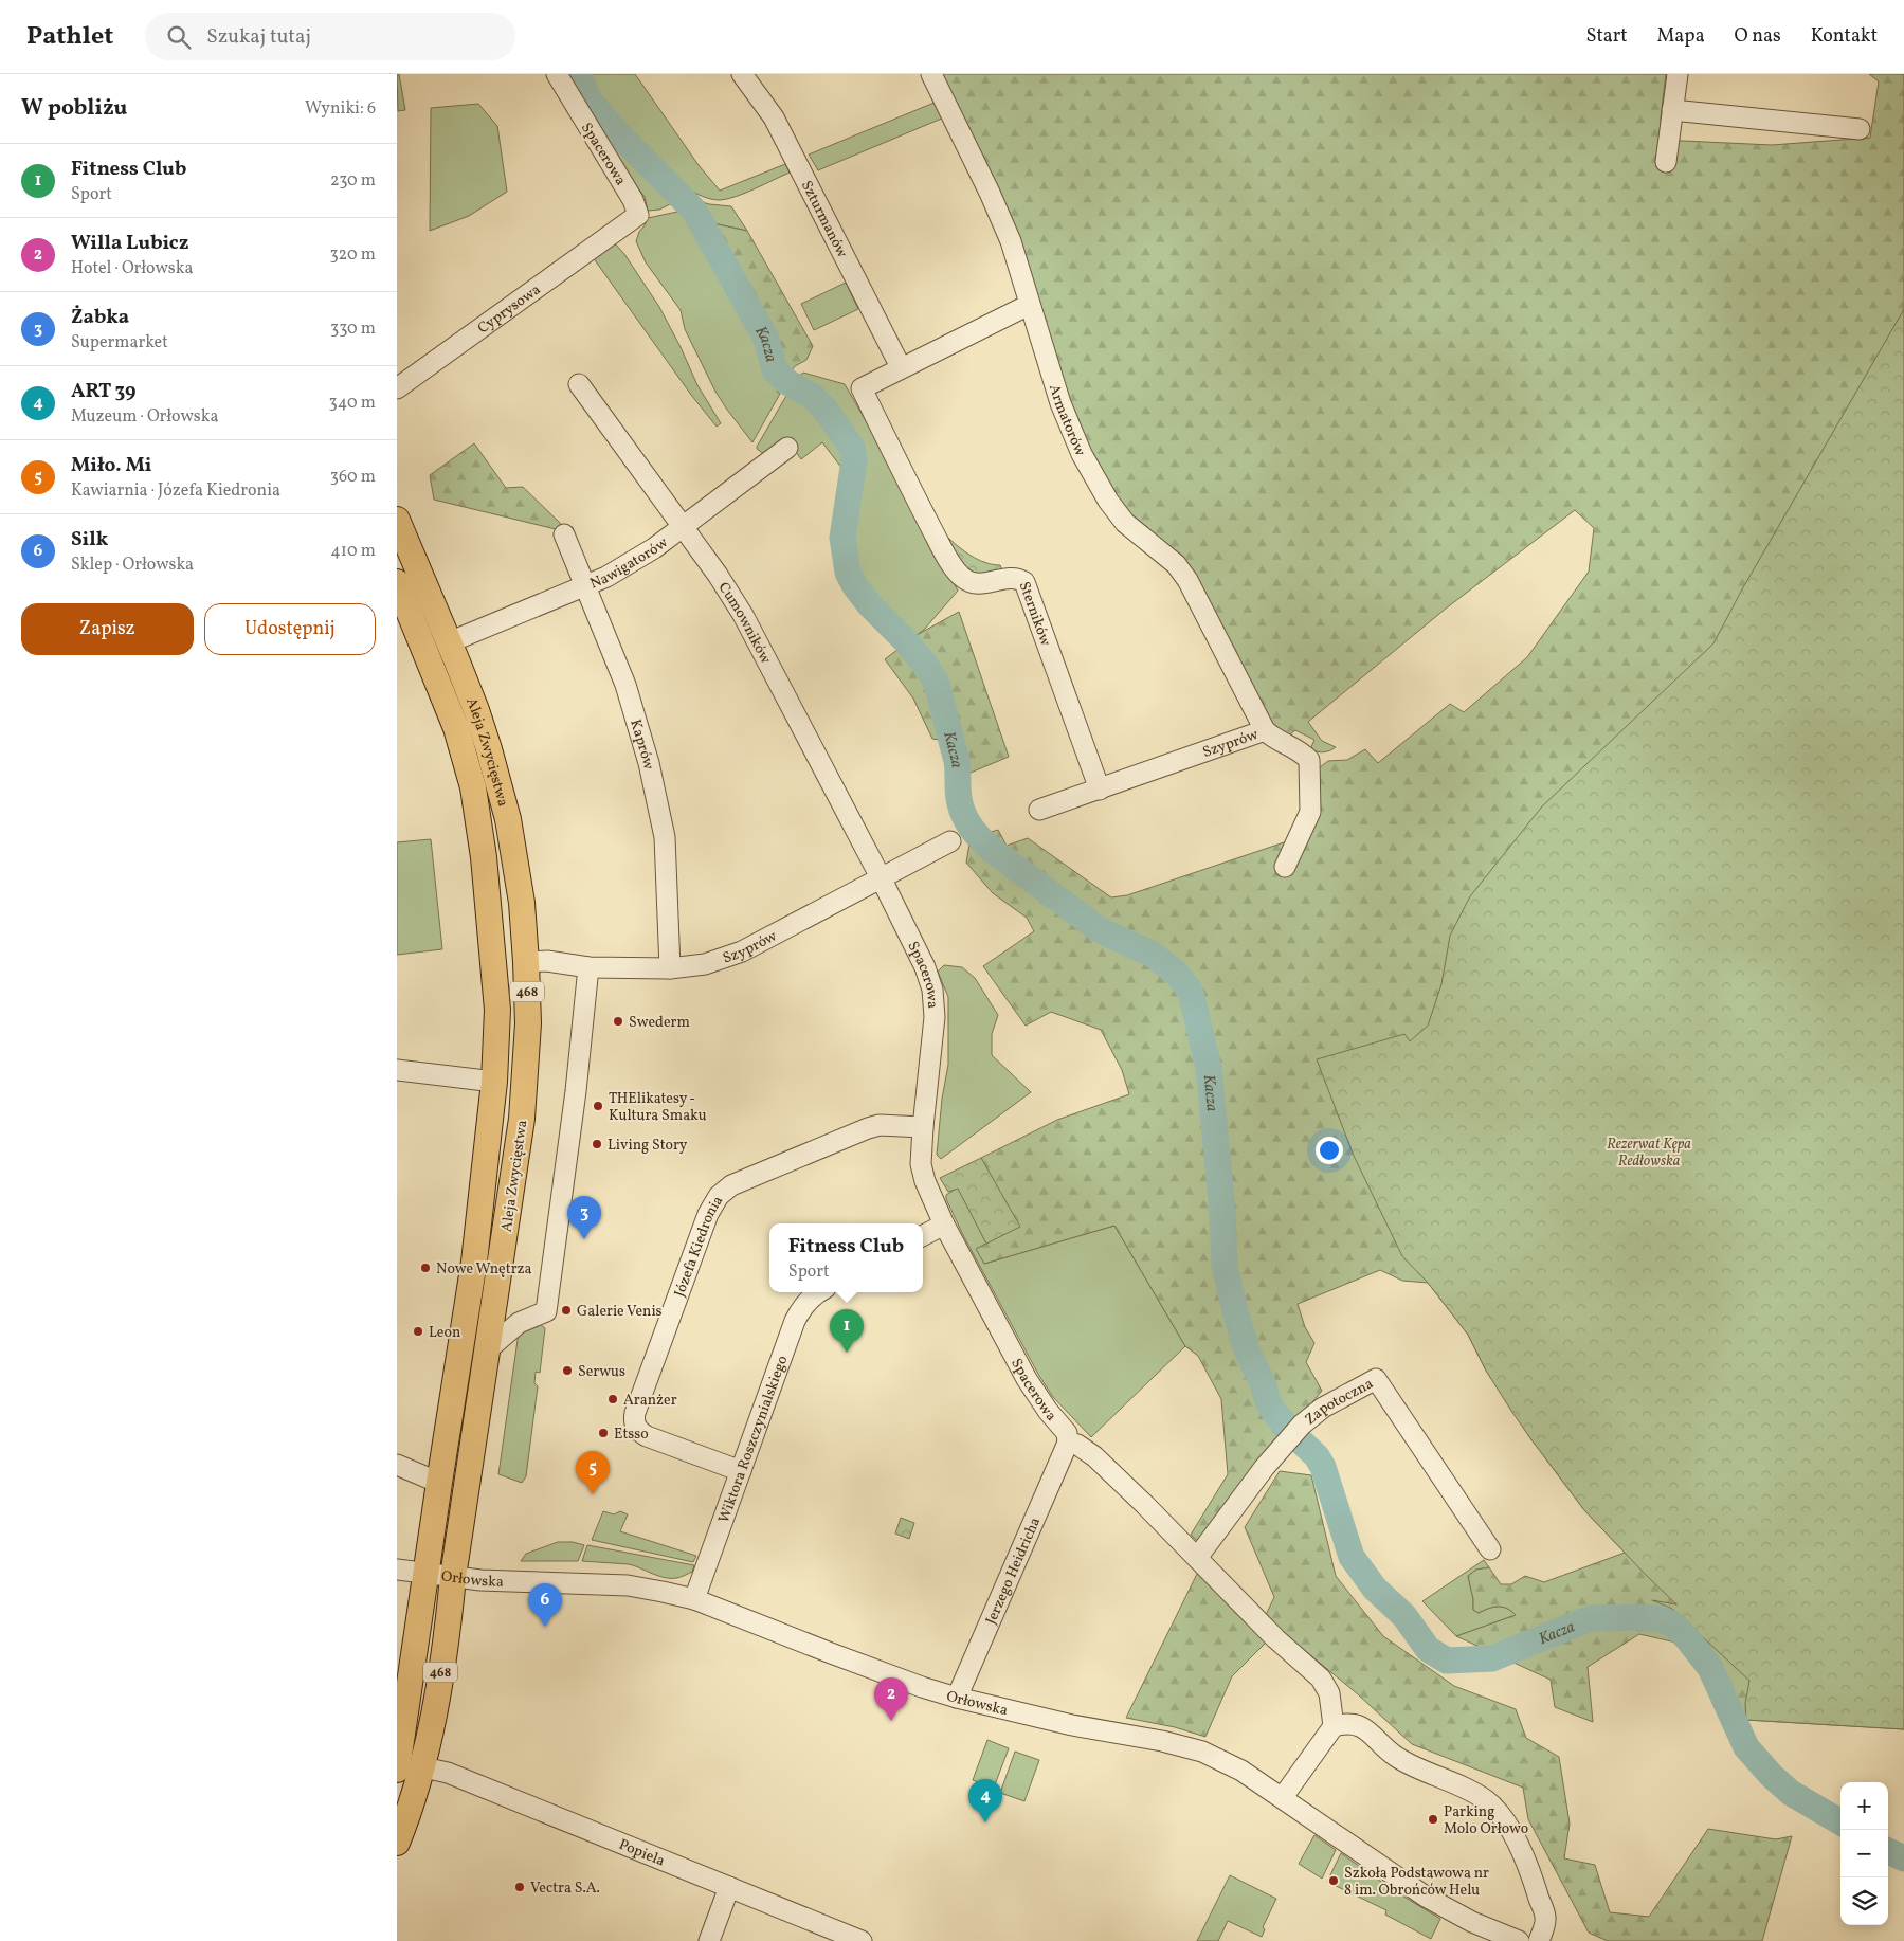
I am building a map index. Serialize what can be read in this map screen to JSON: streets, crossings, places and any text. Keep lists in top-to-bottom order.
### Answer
{
  "streets": {
    "main road": ["Aleja Zwycięstwa", "468"],
    "street": [
      "Spacerowa",
      "Szturmanów",
      "Cyprysowa",
      "Armatorów",
      "Nawigatorów",
      "Sterników",
      "Cumowników",
      "Szyprów",
      "Kaprów",
      "Józefa Kiedronia",
      "Zapotoczna",
      "Wiktora Roszczynialskiego",
      "Jerzego Heidricha",
      "Orłowska",
      "Popiela"
    ]
  },
  "crossings": [
    ["Spacerowa", "Cyprysowa"],
    ["Spacerowa", "Cumowników"],
    ["Spacerowa", "Szyprów"],
    ["Spacerowa", "Józefa Kiedronia"],
    ["Spacerowa", "Jerzego Heidricha"],
    ["Szturmanów", "Sterników"],
    ["Armatorów", "Szyprów"],
    ["Nawigatorów", "Cumowników"],
    ["Nawigatorów", "Kaprów"],
    ["Nawigatorów", "Aleja Zwycięstwa"],
    ["Sterników", "Szyprów"],
    ["Cumowników", "Szyprów"],
    ["Szyprów", "Kaprów"],
    ["Szyprów", "Aleja Zwycięstwa"],
    ["Aleja Zwycięstwa", "Orłowska"],
    ["Aleja Zwycięstwa", "Popiela"],
    ["Józefa Kiedronia", "Wiktora Roszczynialskiego"],
    ["Wiktora Roszczynialskiego", "Orłowska"],
    ["Jerzego Heidricha", "Orłowska"]
  ],
  "water": ["Kacza"],
  "parks": ["Rezerwat Kępa Redłowska"],
  "places": [
    "Swederm",
    "THElikatesy - Kultura Smaku",
    "Living Story",
    "Nowe Wnętrza",
    "Galerie Venis",
    "Leon",
    "Serwus",
    "Aranżer",
    "Etsso",
    "Parking Molo Orłowo",
    "Szkoła Podstawowa nr 8 im. Obrońców Helu",
    "Vectra S.A."
  ],
  "page": {
    "header": "Pathlet",
    "search": "Szukaj tutaj",
    "nav": [
      "Start",
      "Mapa",
      "O nas",
      "Kontakt"
    ],
    "heading": ["W pobliżu", "Wyniki: 6"],
    "list": [
      {
        "mark": "1",
        "name": "Fitness Club",
        "note": "Sport",
        "value": "230 m"
      },
      {
        "mark": "2",
        "name": "Willa Lubicz",
        "note": "Hotel · Orłowska",
        "value": "320 m"
      },
      {
        "mark": "3",
        "name": "Żabka",
        "note": "Supermarket",
        "value": "330 m"
      },
      {
        "mark": "4",
        "name": "ART 39",
        "note": "Muzeum · Orłowska",
        "value": "340 m"
      },
      {
        "mark": "5",
        "name": "Miło. Mi",
        "note": "Kawiarnia · Józefa Kiedronia",
        "value": "360 m"
      },
      {
        "mark": "6",
        "name": "Silk",
        "note": "Sklep · Orłowska",
        "value": "410 m"
      }
    ],
    "buttons": ["Zapisz", "Udostępnij"],
    "pins": [
      "3",
      "1",
      "5",
      "6",
      "2",
      "4"
    ],
    "popup": ["Fitness Club", "Sport"],
    "map_buttons": ["+", "−"]
  }
}
